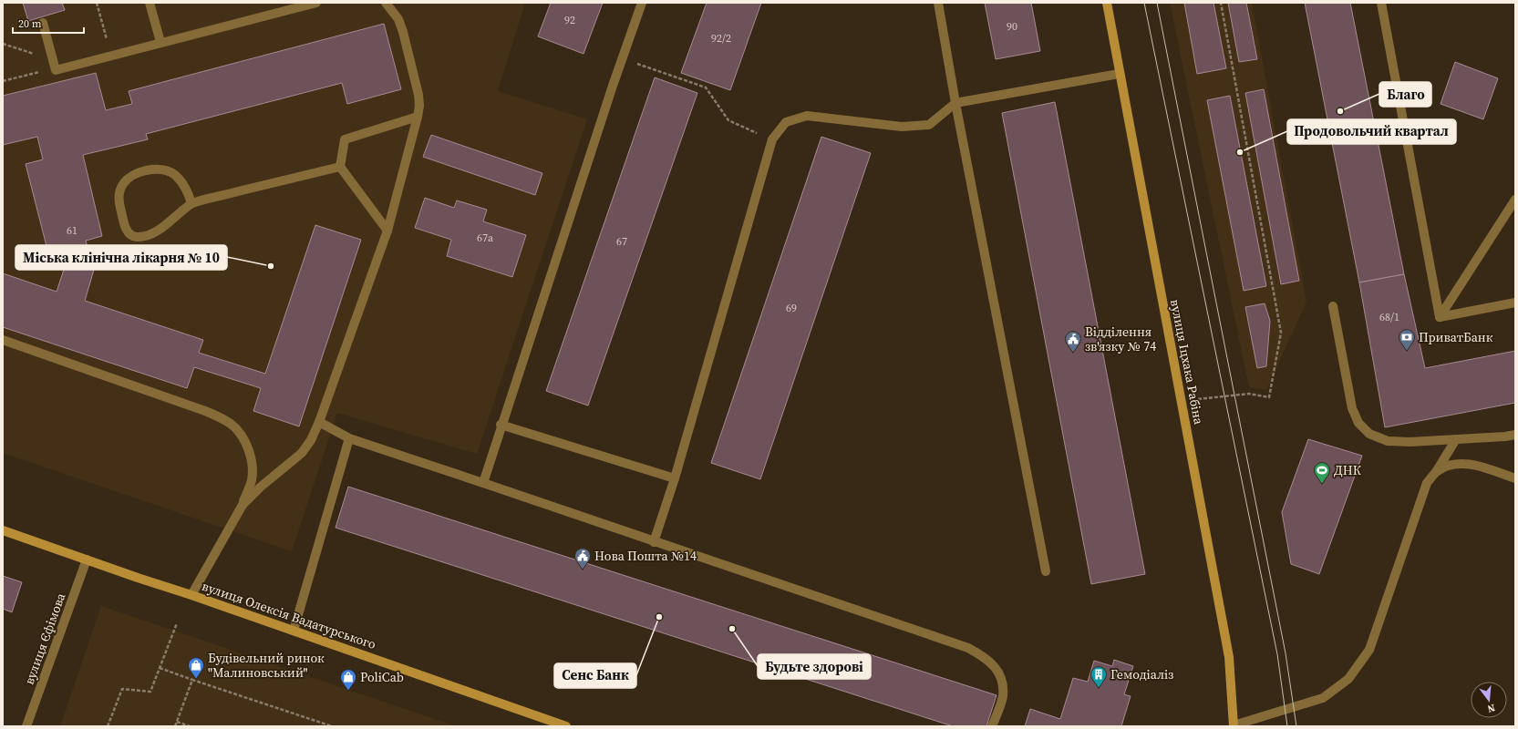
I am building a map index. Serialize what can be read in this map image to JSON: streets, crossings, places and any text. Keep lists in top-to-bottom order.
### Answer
{
  "streets": {
    "street": ["вулиця Іцхака Рабіна", "вулиця Олексія Вадатурського", "вулиця Єфімова"]
  },
  "crossings": [
    ["вулиця Олексія Вадатурського", "вулиця Єфімова"]
  ],
  "places": {
    "other": [
      "Благо",
      "Продовольчий квартал",
      "Міська клінічна лікарня № 10",
      "Сенс Банк",
      "Будьте здорові"
    ],
    "bank": ["ПриватБанк"],
    "public building": ["Відділення зв'язку № 74", "Нова Пошта №14"],
    "sports": ["ДНК"],
    "shop": ["Будівельний ринок \"Малиновський\"", "PoliCab"],
    "building": ["Гемодіаліз"]
  },
  "house_numbers": [
    "92",
    "90",
    "92/2",
    "61",
    "67а",
    "67",
    "69",
    "68/1"
  ],
  "scale_bar": "20 m",
  "north": "bottom"
}
